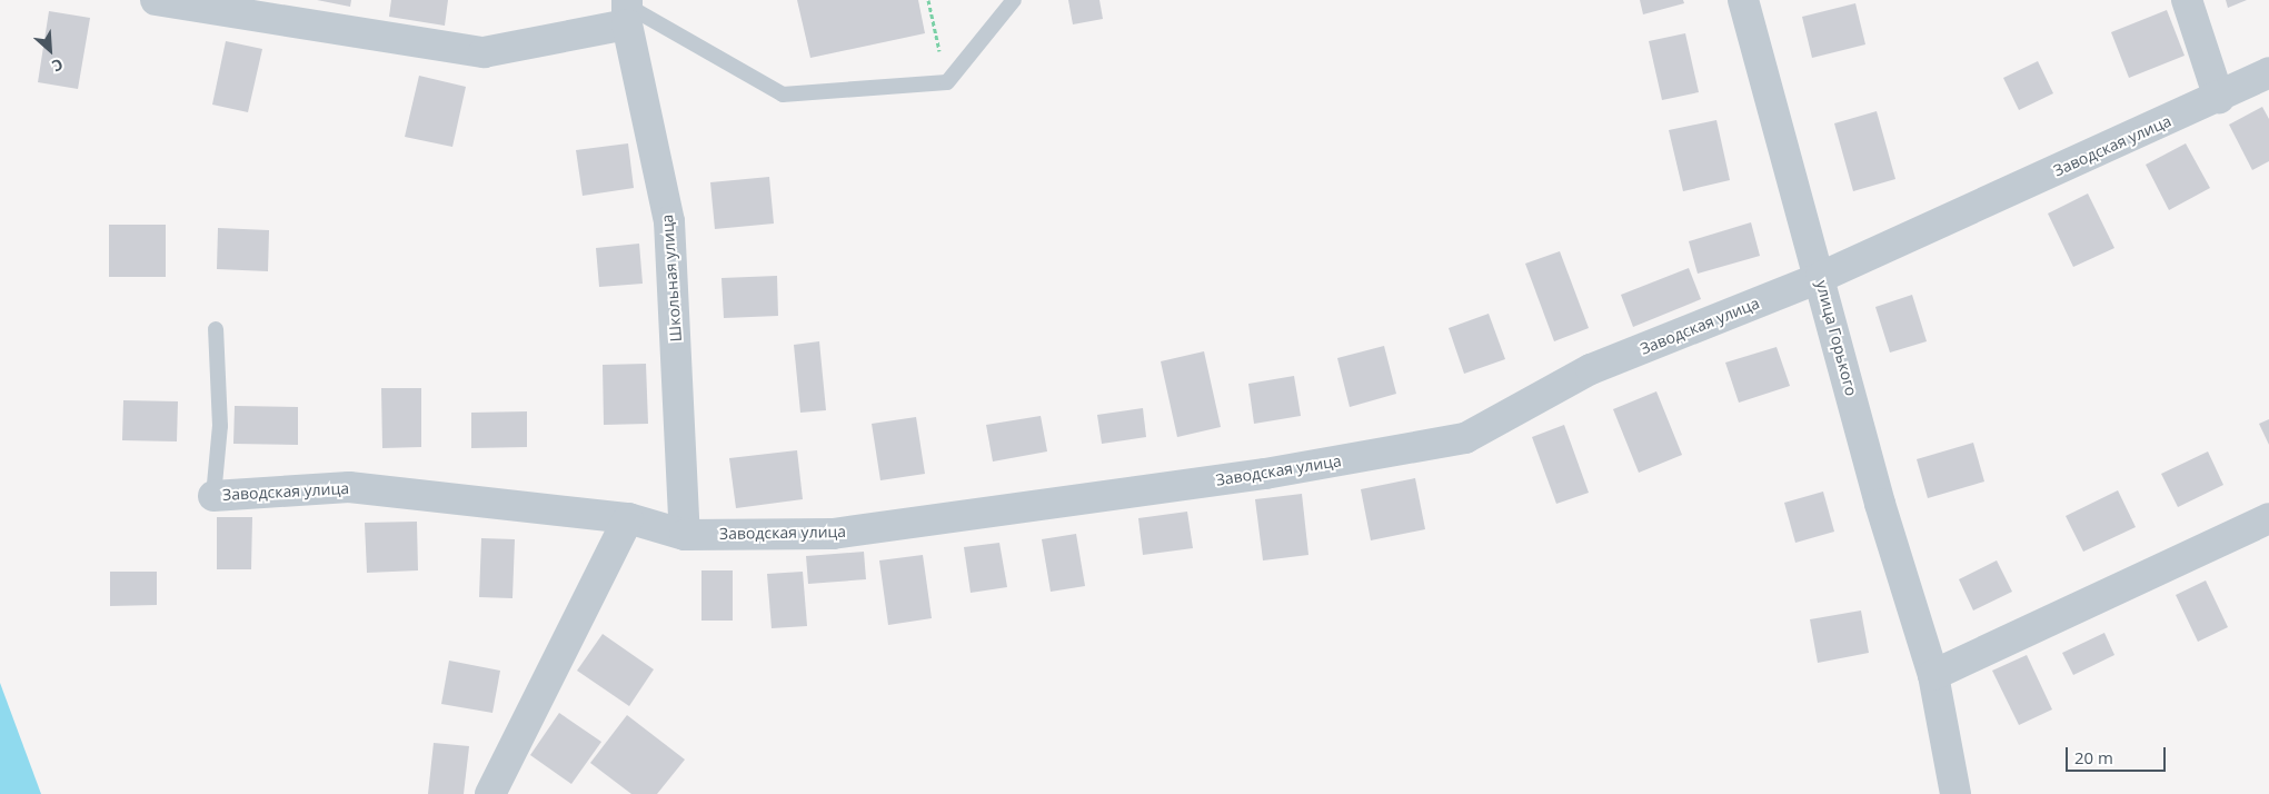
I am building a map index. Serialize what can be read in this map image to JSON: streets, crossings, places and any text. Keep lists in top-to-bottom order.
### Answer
{
  "streets": {
    "street": ["Заводская улица", "Школьная улица", "улица Горького"]
  },
  "crossings": [
    ["Заводская улица", "Школьная улица"],
    ["Заводская улица", "улица Горького"]
  ],
  "scale_bar": "20 m",
  "north": "bottom right"
}
